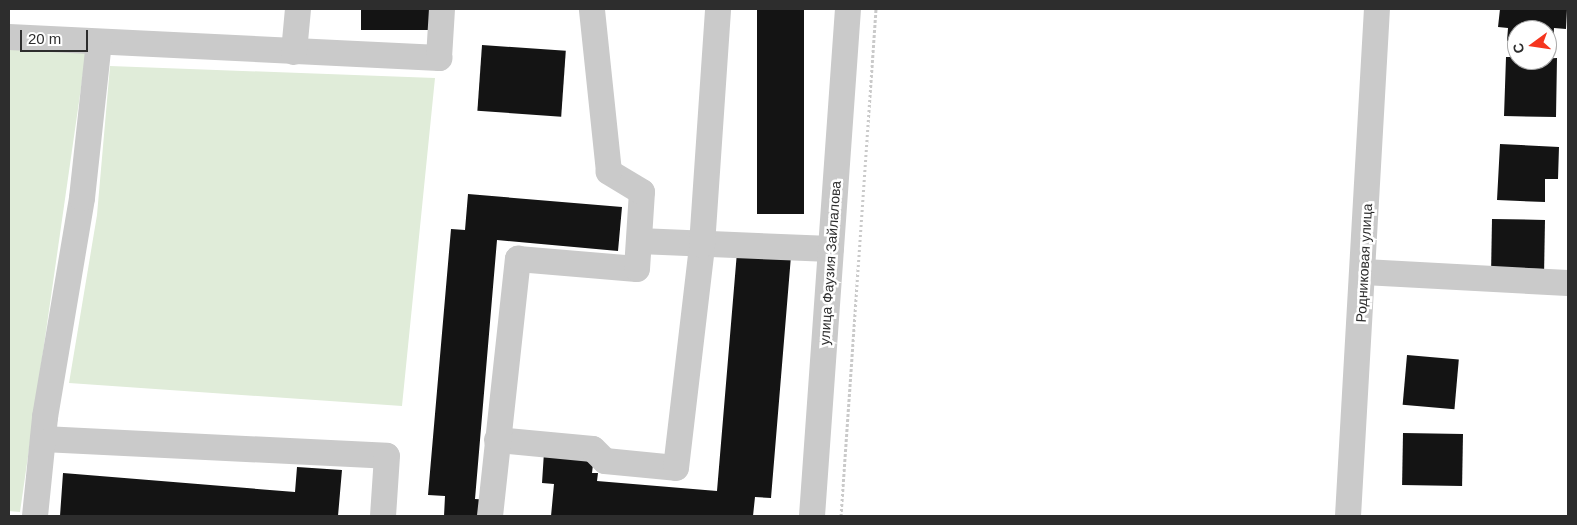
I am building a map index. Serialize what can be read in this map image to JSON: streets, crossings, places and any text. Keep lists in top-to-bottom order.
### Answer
{
  "streets": {
    "street": ["улица Фаузия Зайлалова", "Родниковая улица"]
  },
  "scale_bar": "20 m",
  "north": "left"
}
